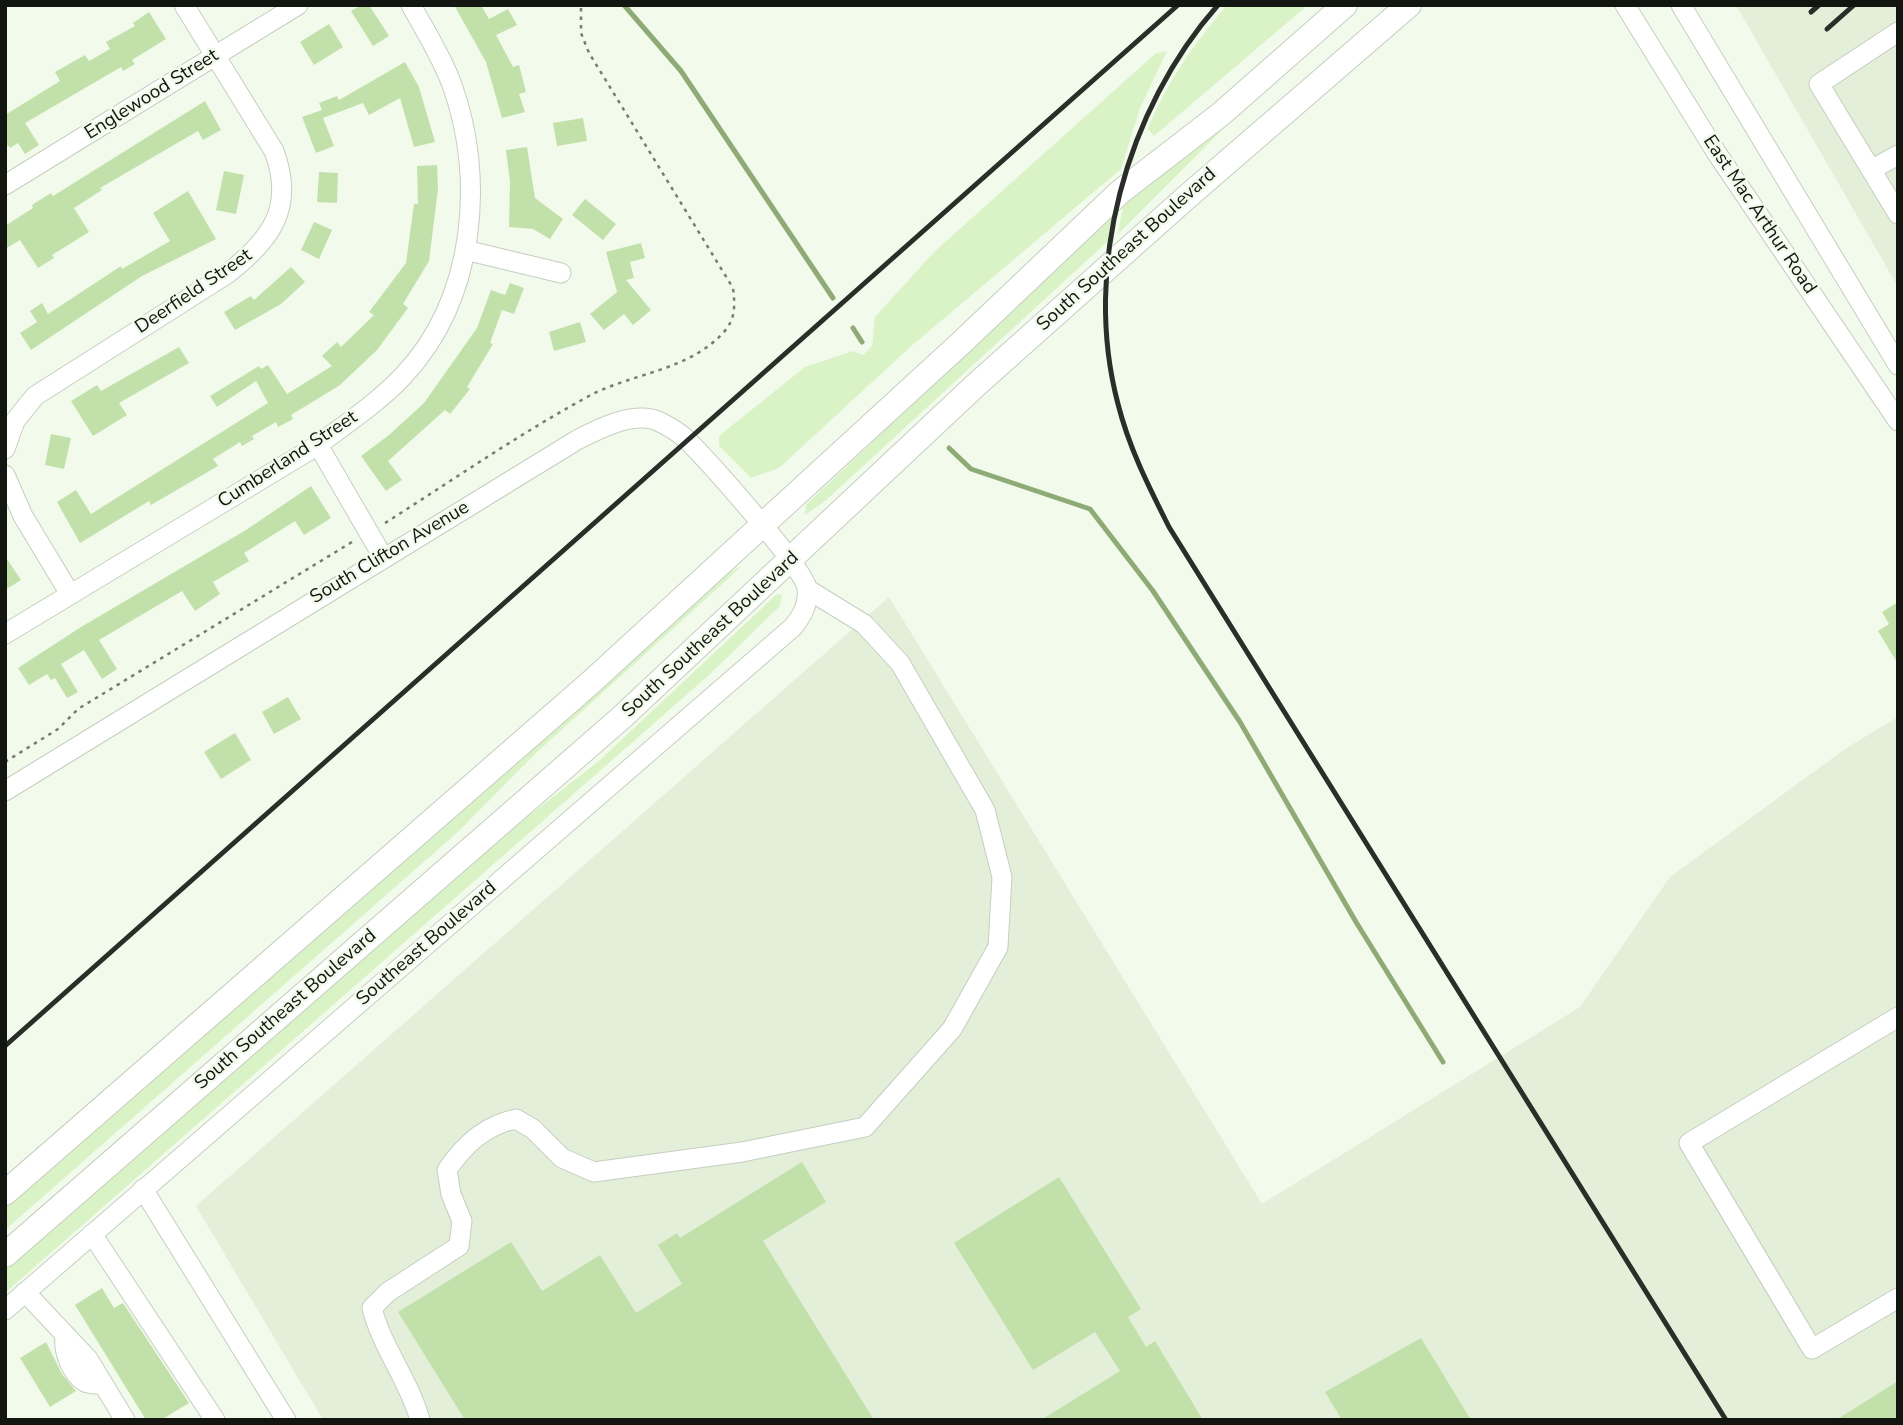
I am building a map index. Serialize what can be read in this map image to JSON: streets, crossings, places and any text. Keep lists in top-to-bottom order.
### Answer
{
  "streets": {
    "main road": ["South Southeast Boulevard"],
    "street": [
      "Englewood Street",
      "East Mac Arthur Road",
      "Deerfield Street",
      "Cumberland Street",
      "South Clifton Avenue",
      "Southeast Boulevard"
    ]
  },
  "crossings": [
    ["Englewood Street", "Deerfield Street"],
    ["South Southeast Boulevard", "South Clifton Avenue"]
  ]
}
